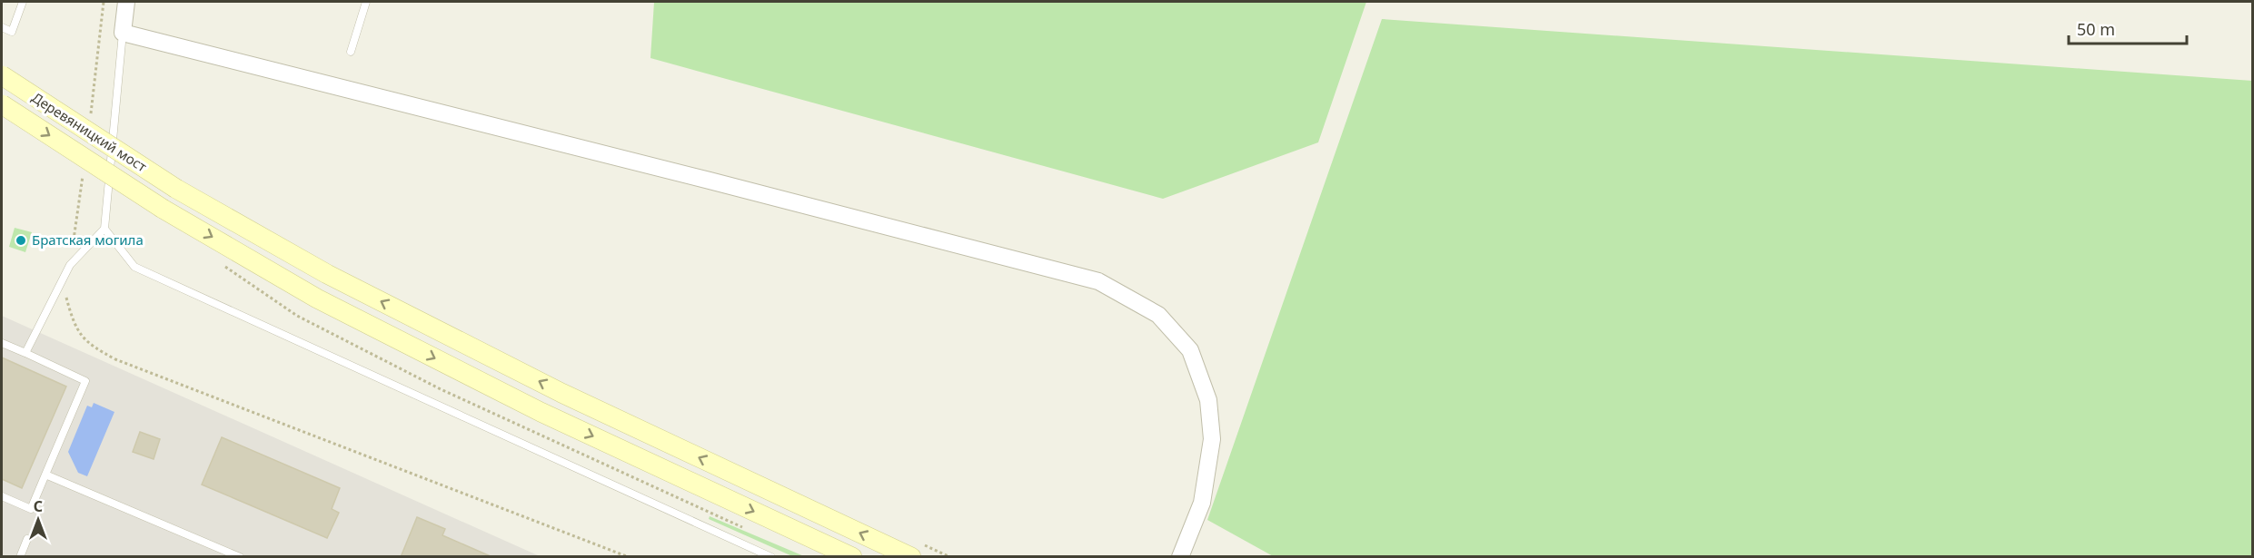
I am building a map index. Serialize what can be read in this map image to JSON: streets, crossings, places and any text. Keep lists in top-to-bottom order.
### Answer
{
  "streets": {
    "main road": ["Деревяницкий мост"]
  },
  "places": ["Братская могила"],
  "scale_bar": "50 m",
  "north": "top"
}
